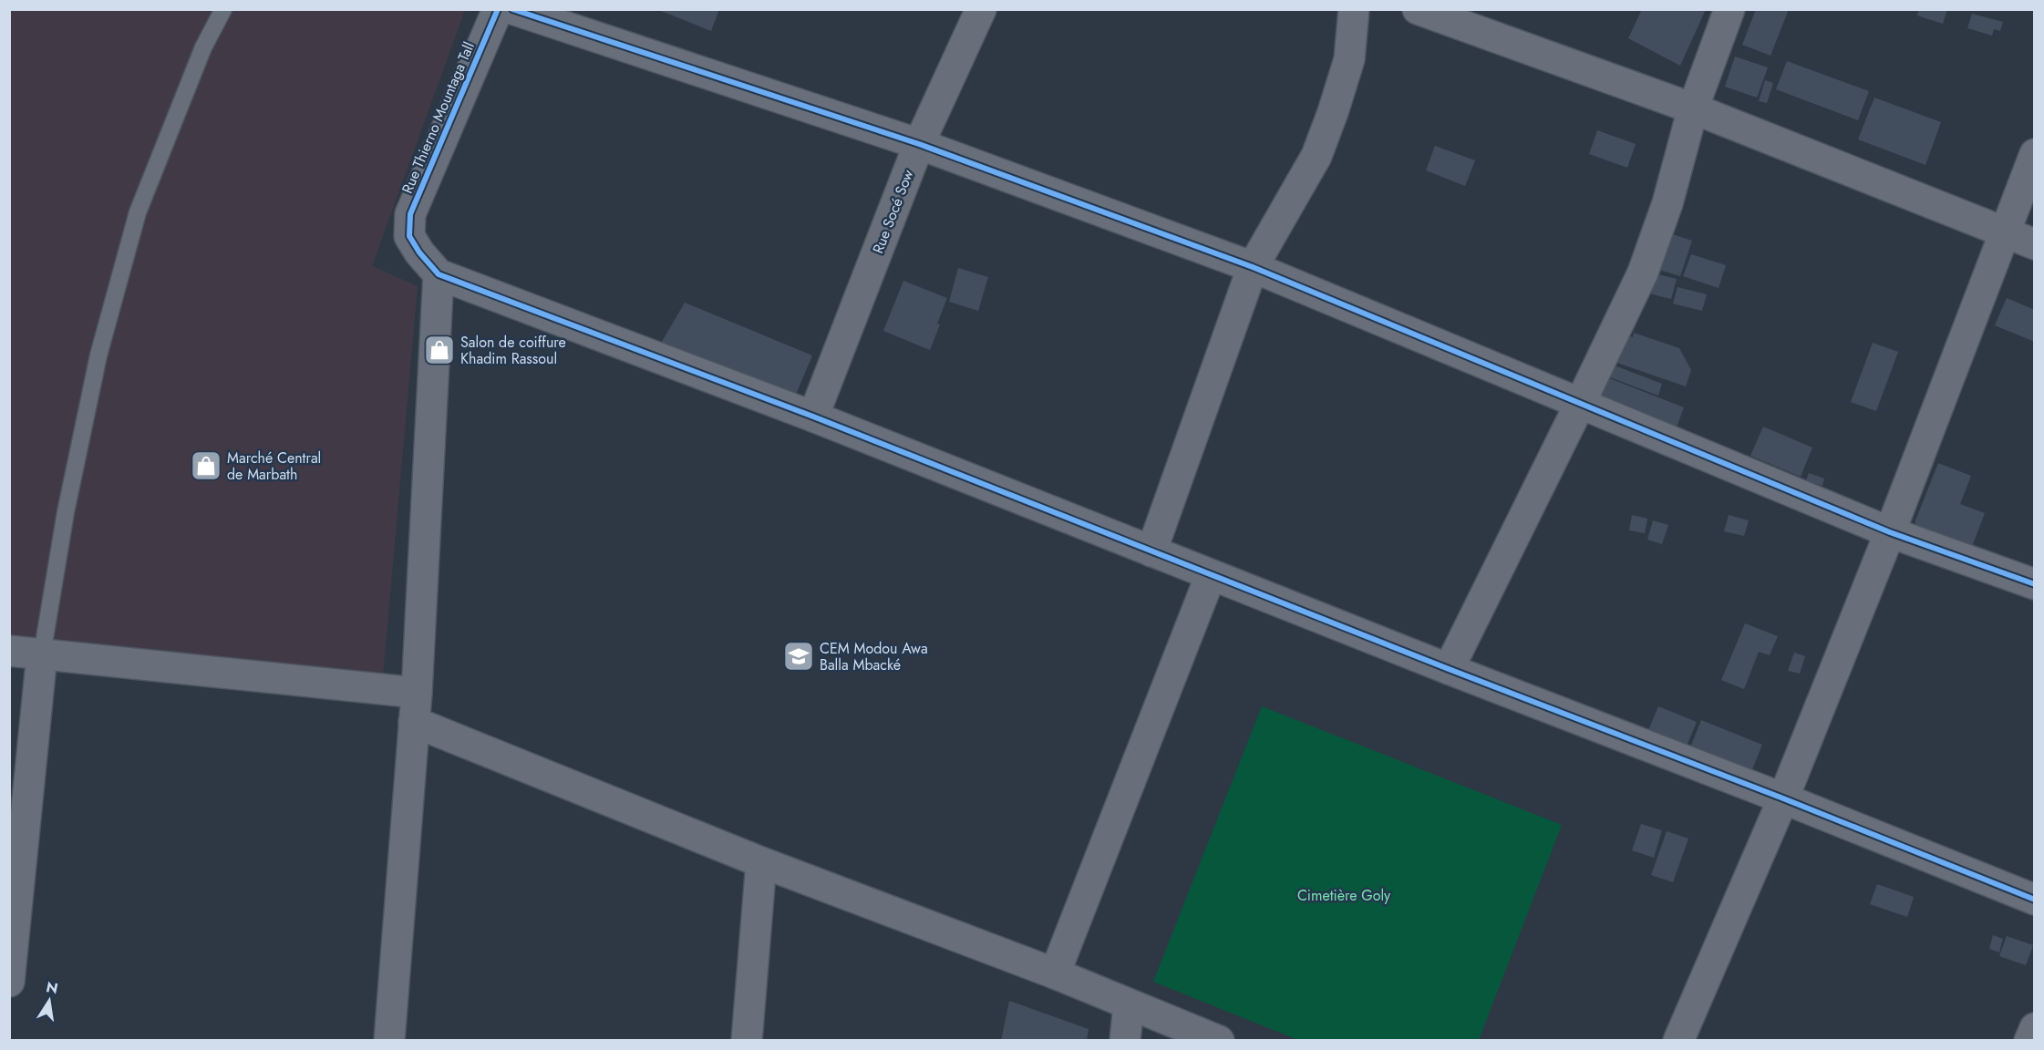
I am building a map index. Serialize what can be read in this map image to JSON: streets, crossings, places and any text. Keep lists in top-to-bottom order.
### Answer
{
  "streets": {
    "street": ["Rue Thierno Mountaga Tall", "Rue Socé Sow"]
  },
  "parks": ["Cimetière Goly"],
  "places": {
    "shop": ["Salon de coiffure Khadim Rassoul", "Marché Central de Marbath"],
    "school or university": ["CEM Modou Awa Balla Mbacké"]
  },
  "north": "top"
}
